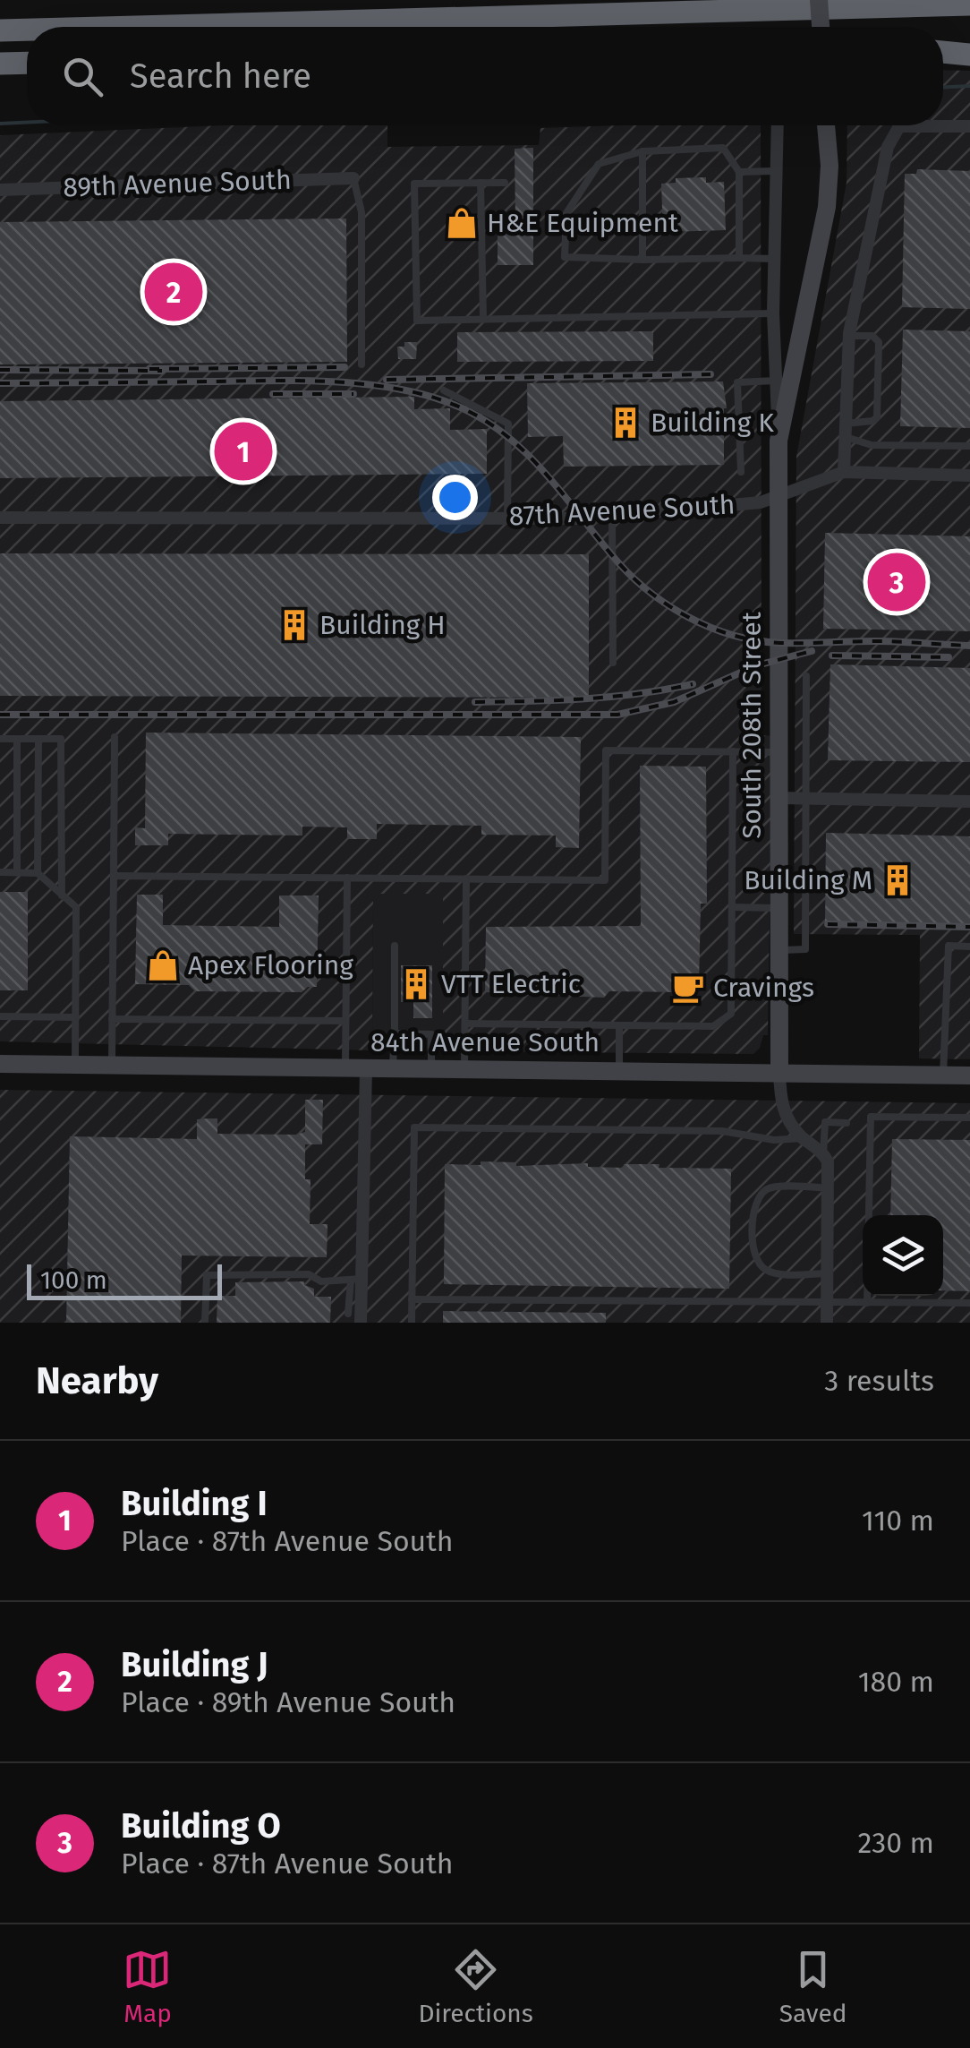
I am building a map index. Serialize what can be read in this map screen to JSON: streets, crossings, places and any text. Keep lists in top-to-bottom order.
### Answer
{
  "streets": {
    "street": [
      "89th Avenue South",
      "87th Avenue South",
      "South 208th Street",
      "84th Avenue South"
    ]
  },
  "crossings": [
    ["87th Avenue South", "South 208th Street"],
    ["South 208th Street", "84th Avenue South"]
  ],
  "places": {
    "shop": ["H&E Equipment", "Apex Flooring"],
    "building": [
      "Building K",
      "Building H",
      "Building M",
      "VTT Electric"
    ],
    "cafe": ["Cravings"]
  },
  "scale_bar": "100 m",
  "page": {
    "search": "Search here",
    "pins": ["2", "1", "3"],
    "scale": "100 m",
    "heading": ["Nearby", "3 results"],
    "list": [
      {
        "mark": "1",
        "name": "Building I",
        "note": "Place · 87th Avenue South",
        "value": "110 m"
      },
      {
        "mark": "2",
        "name": "Building J",
        "note": "Place · 89th Avenue South",
        "value": "180 m"
      },
      {
        "mark": "3",
        "name": "Building O",
        "note": "Place · 87th Avenue South",
        "value": "230 m"
      }
    ],
    "nav": ["Map", "Directions", "Saved"]
  }
}
